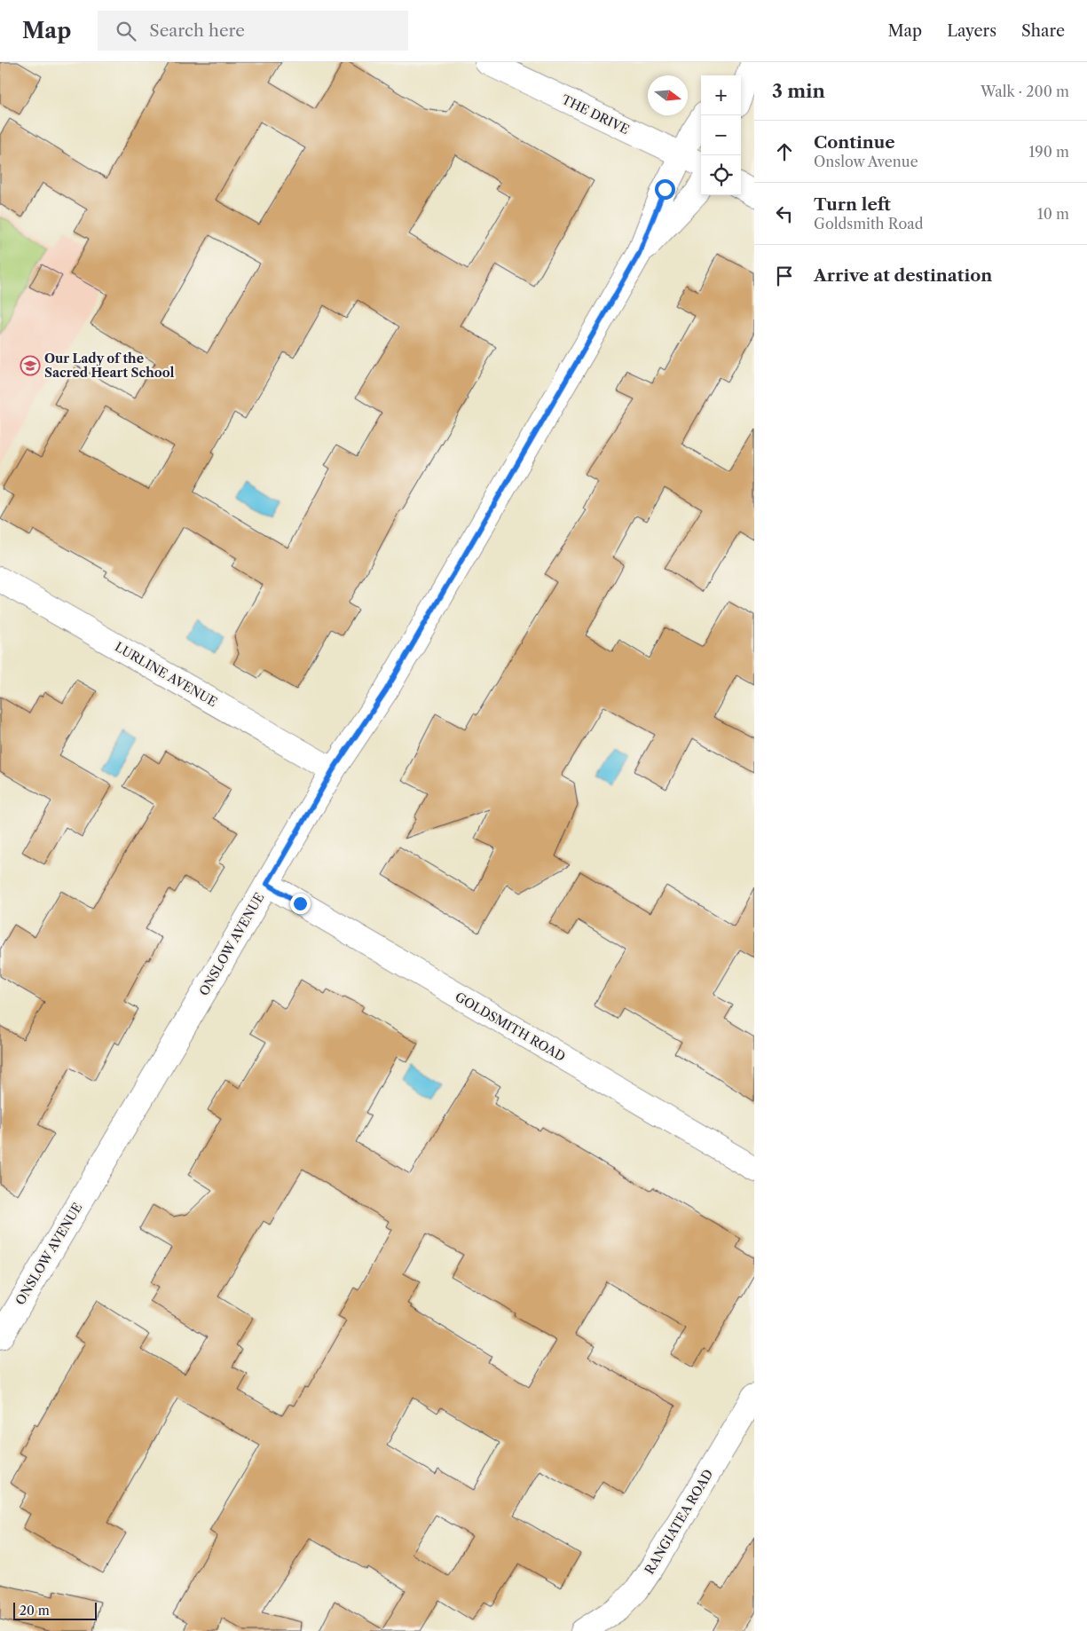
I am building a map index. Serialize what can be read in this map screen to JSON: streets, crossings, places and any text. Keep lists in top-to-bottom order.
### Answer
{
  "streets": {
    "street": [
      "THE DRIVE",
      "LURLINE AVENUE",
      "ONSLOW AVENUE",
      "GOLDSMITH ROAD",
      "RANGIATEA ROAD"
    ]
  },
  "crossings": [
    ["THE DRIVE", "ONSLOW AVENUE"],
    ["LURLINE AVENUE", "ONSLOW AVENUE"],
    ["ONSLOW AVENUE", "GOLDSMITH ROAD"]
  ],
  "places": {
    "school or university": ["Our Lady of the Sacred Heart School"]
  },
  "scale_bar": "20 m",
  "north": "right",
  "page": {
    "header": "Map",
    "search": "Search here",
    "nav": ["Map", "Layers", "Share"],
    "heading": ["3 min", "Walk · 200 m"],
    "map_buttons": ["+", "−"],
    "list": [
      ["Continue", "Onslow Avenue", "190 m"],
      ["Turn left", "Goldsmith Road", "10 m"],
      "Arrive at destination"
    ],
    "scale": "20 m"
  }
}
